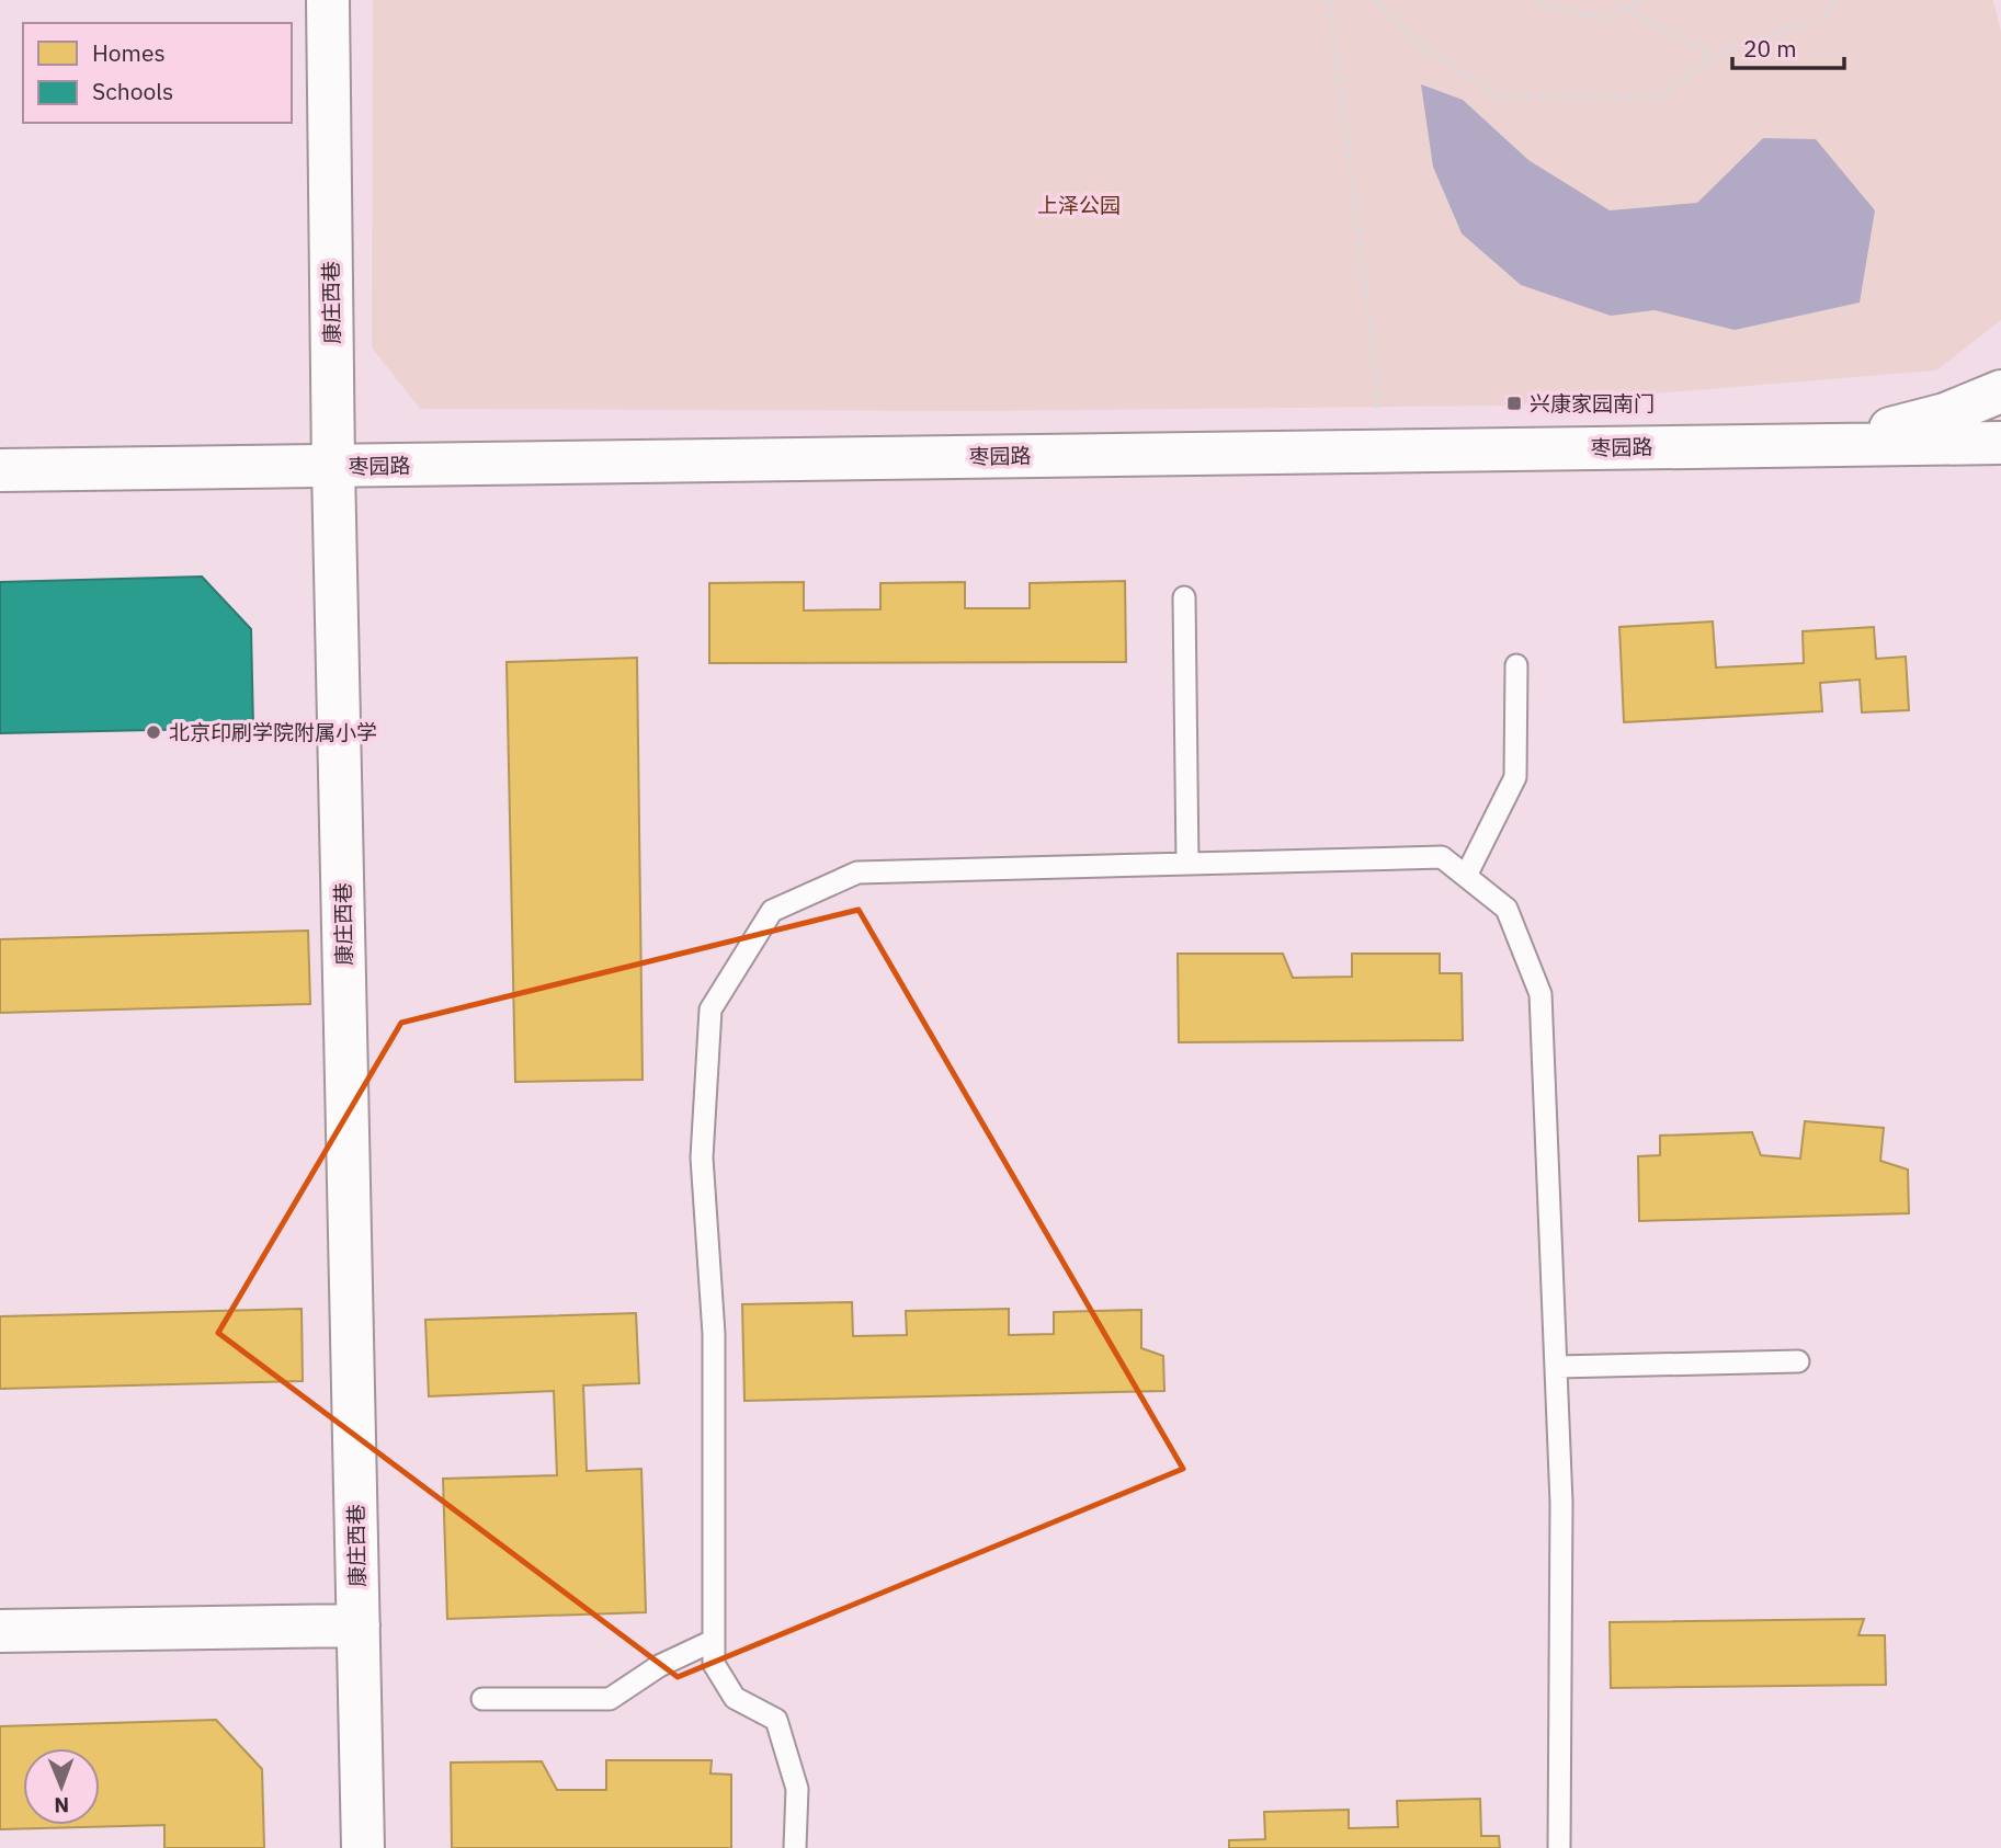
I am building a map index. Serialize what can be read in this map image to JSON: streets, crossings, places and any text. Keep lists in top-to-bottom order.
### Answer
{
  "streets": {
    "street": ["康庄西巷", "枣园路"]
  },
  "crossings": [
    ["康庄西巷", "枣园路"]
  ],
  "parks": ["上泽公园"],
  "places": {
    "transit": ["兴康家园南门"],
    "other": ["北京印刷学院附属小学"]
  },
  "legend": ["Homes", "Schools"],
  "scale_bar": "20 m",
  "north": "bottom"
}
